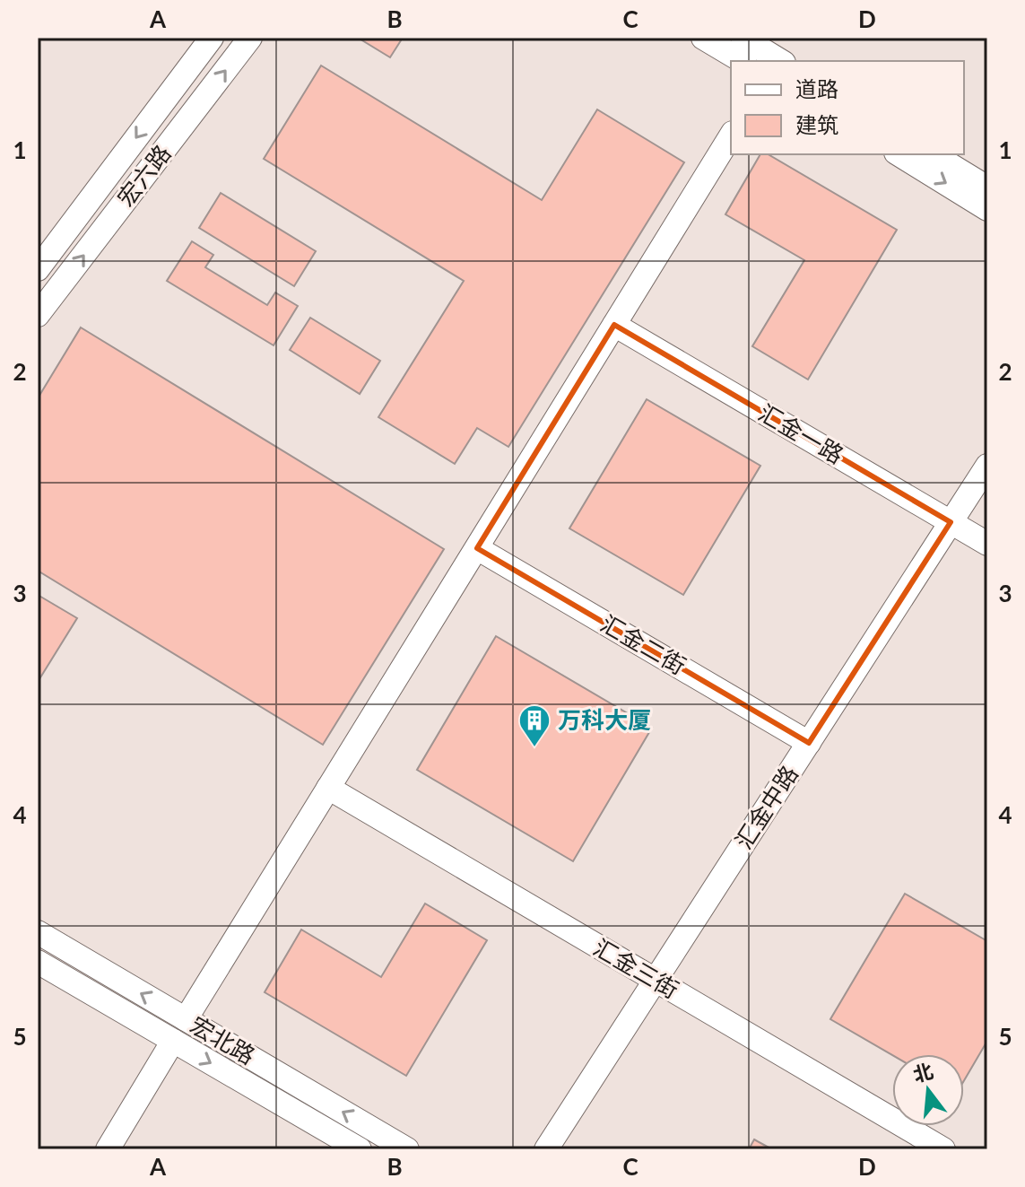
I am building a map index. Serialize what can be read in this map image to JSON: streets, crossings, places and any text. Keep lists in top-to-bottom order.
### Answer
{
  "streets": {
    "street": [
      "宏六路",
      "汇金一路",
      "汇金二街",
      "汇金中路",
      "汇金三街",
      "宏北路"
    ]
  },
  "crossings": [
    ["汇金一路", "汇金中路"],
    ["汇金二街", "汇金中路"],
    ["汇金中路", "汇金三街"]
  ],
  "places": {
    "building": ["万科大厦"]
  },
  "legend": ["道路", "建筑"],
  "north": "top",
  "grid": {
    "columns": [
      "A",
      "B",
      "C",
      "D"
    ],
    "rows": [
      "1",
      "2",
      "3",
      "4",
      "5"
    ]
  }
}
